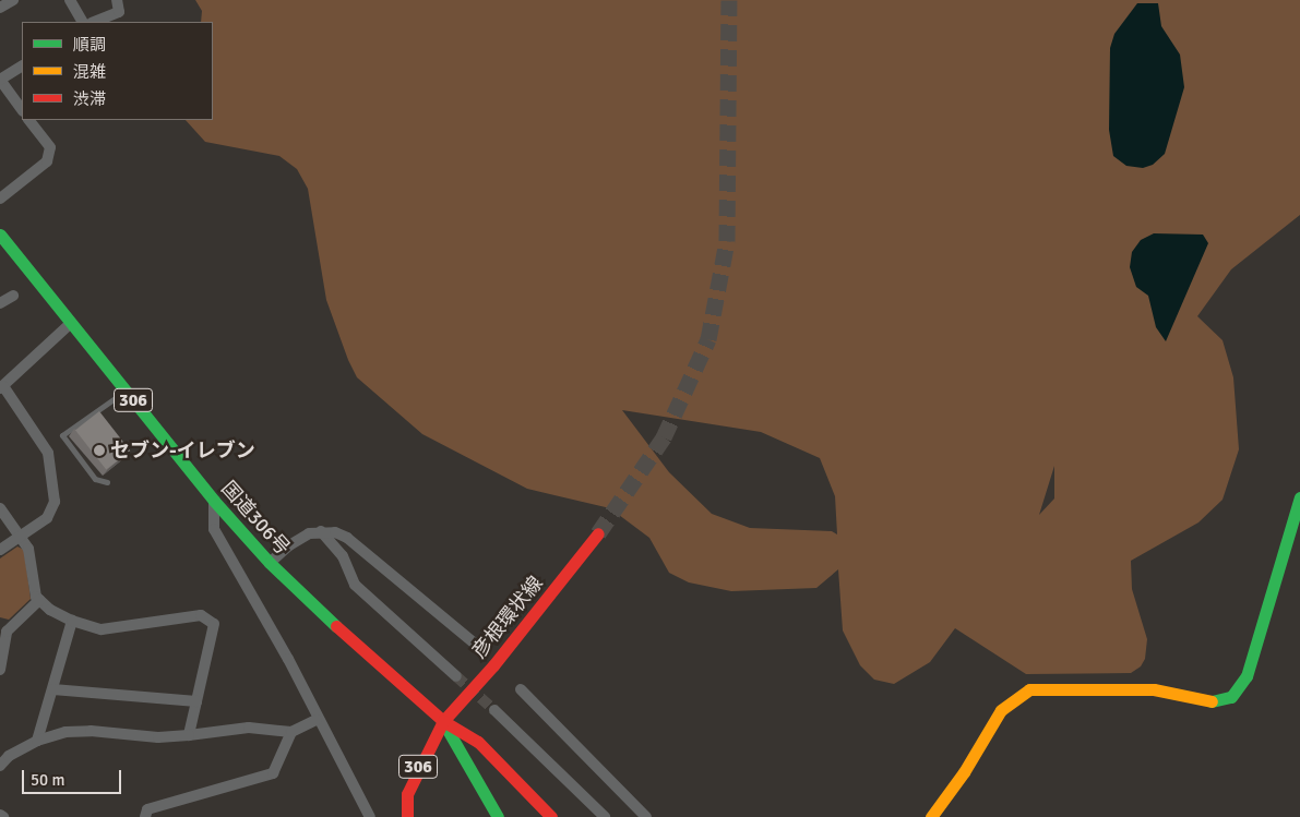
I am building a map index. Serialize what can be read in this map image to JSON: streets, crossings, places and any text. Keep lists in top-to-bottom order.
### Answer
{
  "streets": {
    "main road": ["306", "国道306号", "彦根環状線"]
  },
  "crossings": [
    ["306", "国道306号"],
    ["306", "彦根環状線"],
    ["国道306号", "彦根環状線"]
  ],
  "places": ["セブン-イレブン"],
  "legend": ["順調", "混雑", "渋滞"],
  "scale_bar": "50 m"
}
